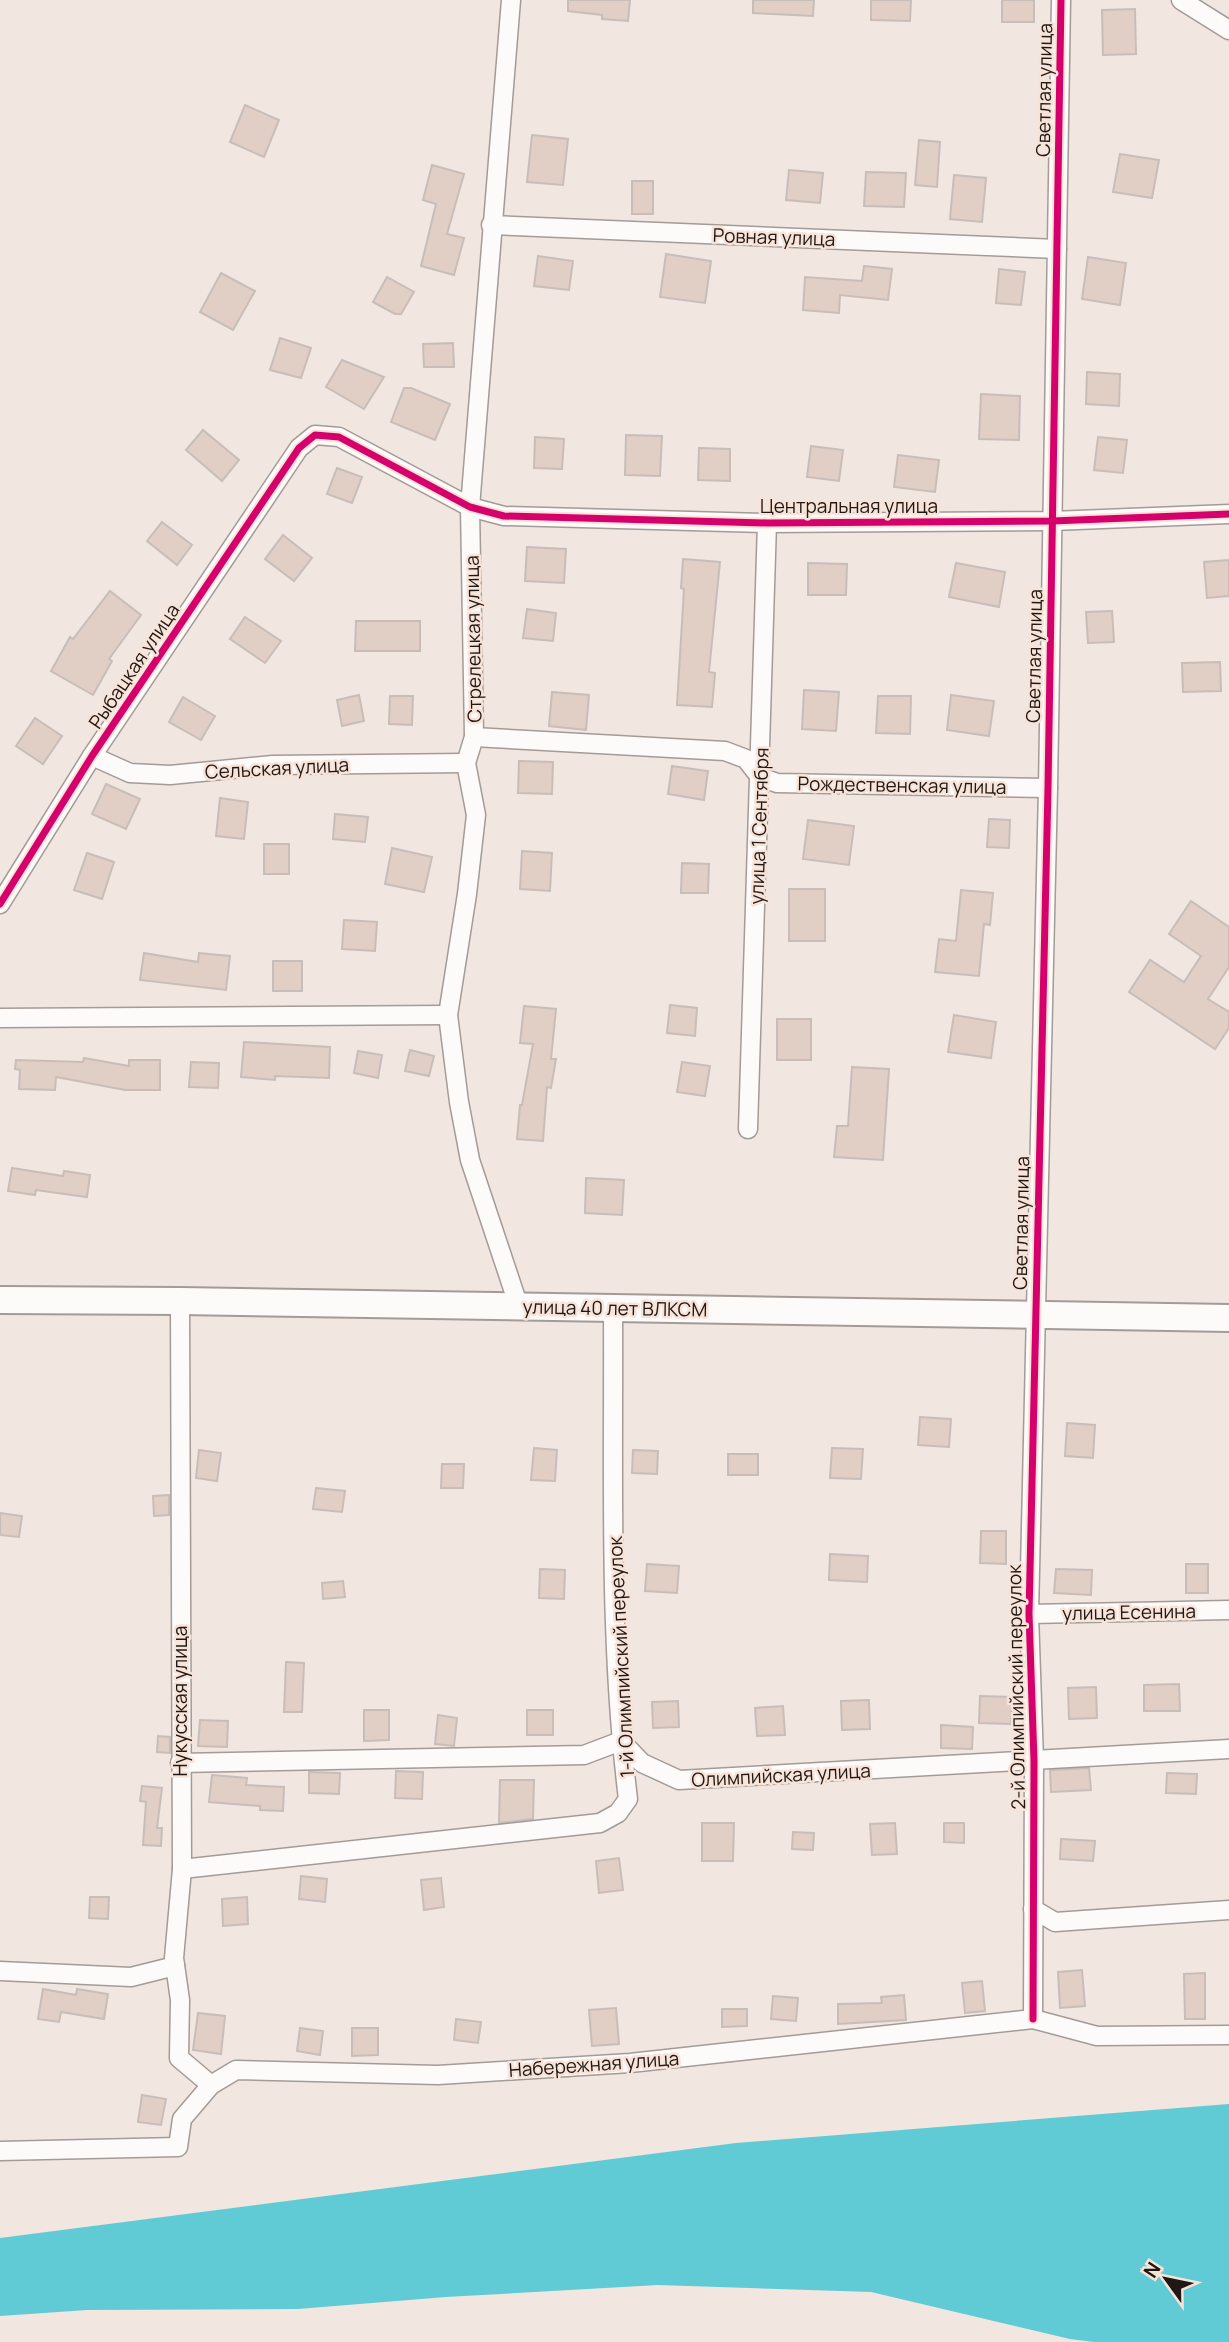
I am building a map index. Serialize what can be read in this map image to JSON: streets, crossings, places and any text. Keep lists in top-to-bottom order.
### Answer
{
  "streets": {
    "street": [
      "Светлая улица",
      "Ровная улица",
      "Центральная улица",
      "Стрелецкая улица",
      "Рыбацкая улица",
      "Сельская улица",
      "Рождественская улица",
      "улица 1 Сентября",
      "улица 40 лет ВЛКСМ",
      "улица Есенина",
      "1-й Олимпийский переулок",
      "2-й Олимпийский переулок",
      "Нукусская улица",
      "Олимпийская улица",
      "Набережная улица"
    ]
  },
  "crossings": [
    ["Светлая улица", "Ровная улица"],
    ["Светлая улица", "Центральная улица"],
    ["Светлая улица", "Рождественская улица"],
    ["Светлая улица", "улица 40 лет ВЛКСМ"],
    ["Светлая улица", "2-й Олимпийский переулок"],
    ["Ровная улица", "Стрелецкая улица"],
    ["Центральная улица", "Стрелецкая улица"],
    ["Центральная улица", "Рыбацкая улица"],
    ["Центральная улица", "улица 1 Сентября"],
    ["Стрелецкая улица", "Сельская улица"],
    ["Стрелецкая улица", "улица 40 лет ВЛКСМ"],
    ["Рыбацкая улица", "Сельская улица"],
    ["Рождественская улица", "улица 1 Сентября"],
    ["улица 40 лет ВЛКСМ", "1-й Олимпийский переулок"],
    ["улица 40 лет ВЛКСМ", "2-й Олимпийский переулок"],
    ["улица 40 лет ВЛКСМ", "Нукусская улица"],
    ["улица Есенина", "2-й Олимпийский переулок"],
    ["1-й Олимпийский переулок", "Нукусская улица"],
    ["1-й Олимпийский переулок", "Олимпийская улица"],
    ["2-й Олимпийский переулок", "Олимпийская улица"],
    ["2-й Олимпийский переулок", "Набережная улица"],
    ["Нукусская улица", "Набережная улица"]
  ],
  "north": "top left"
}
